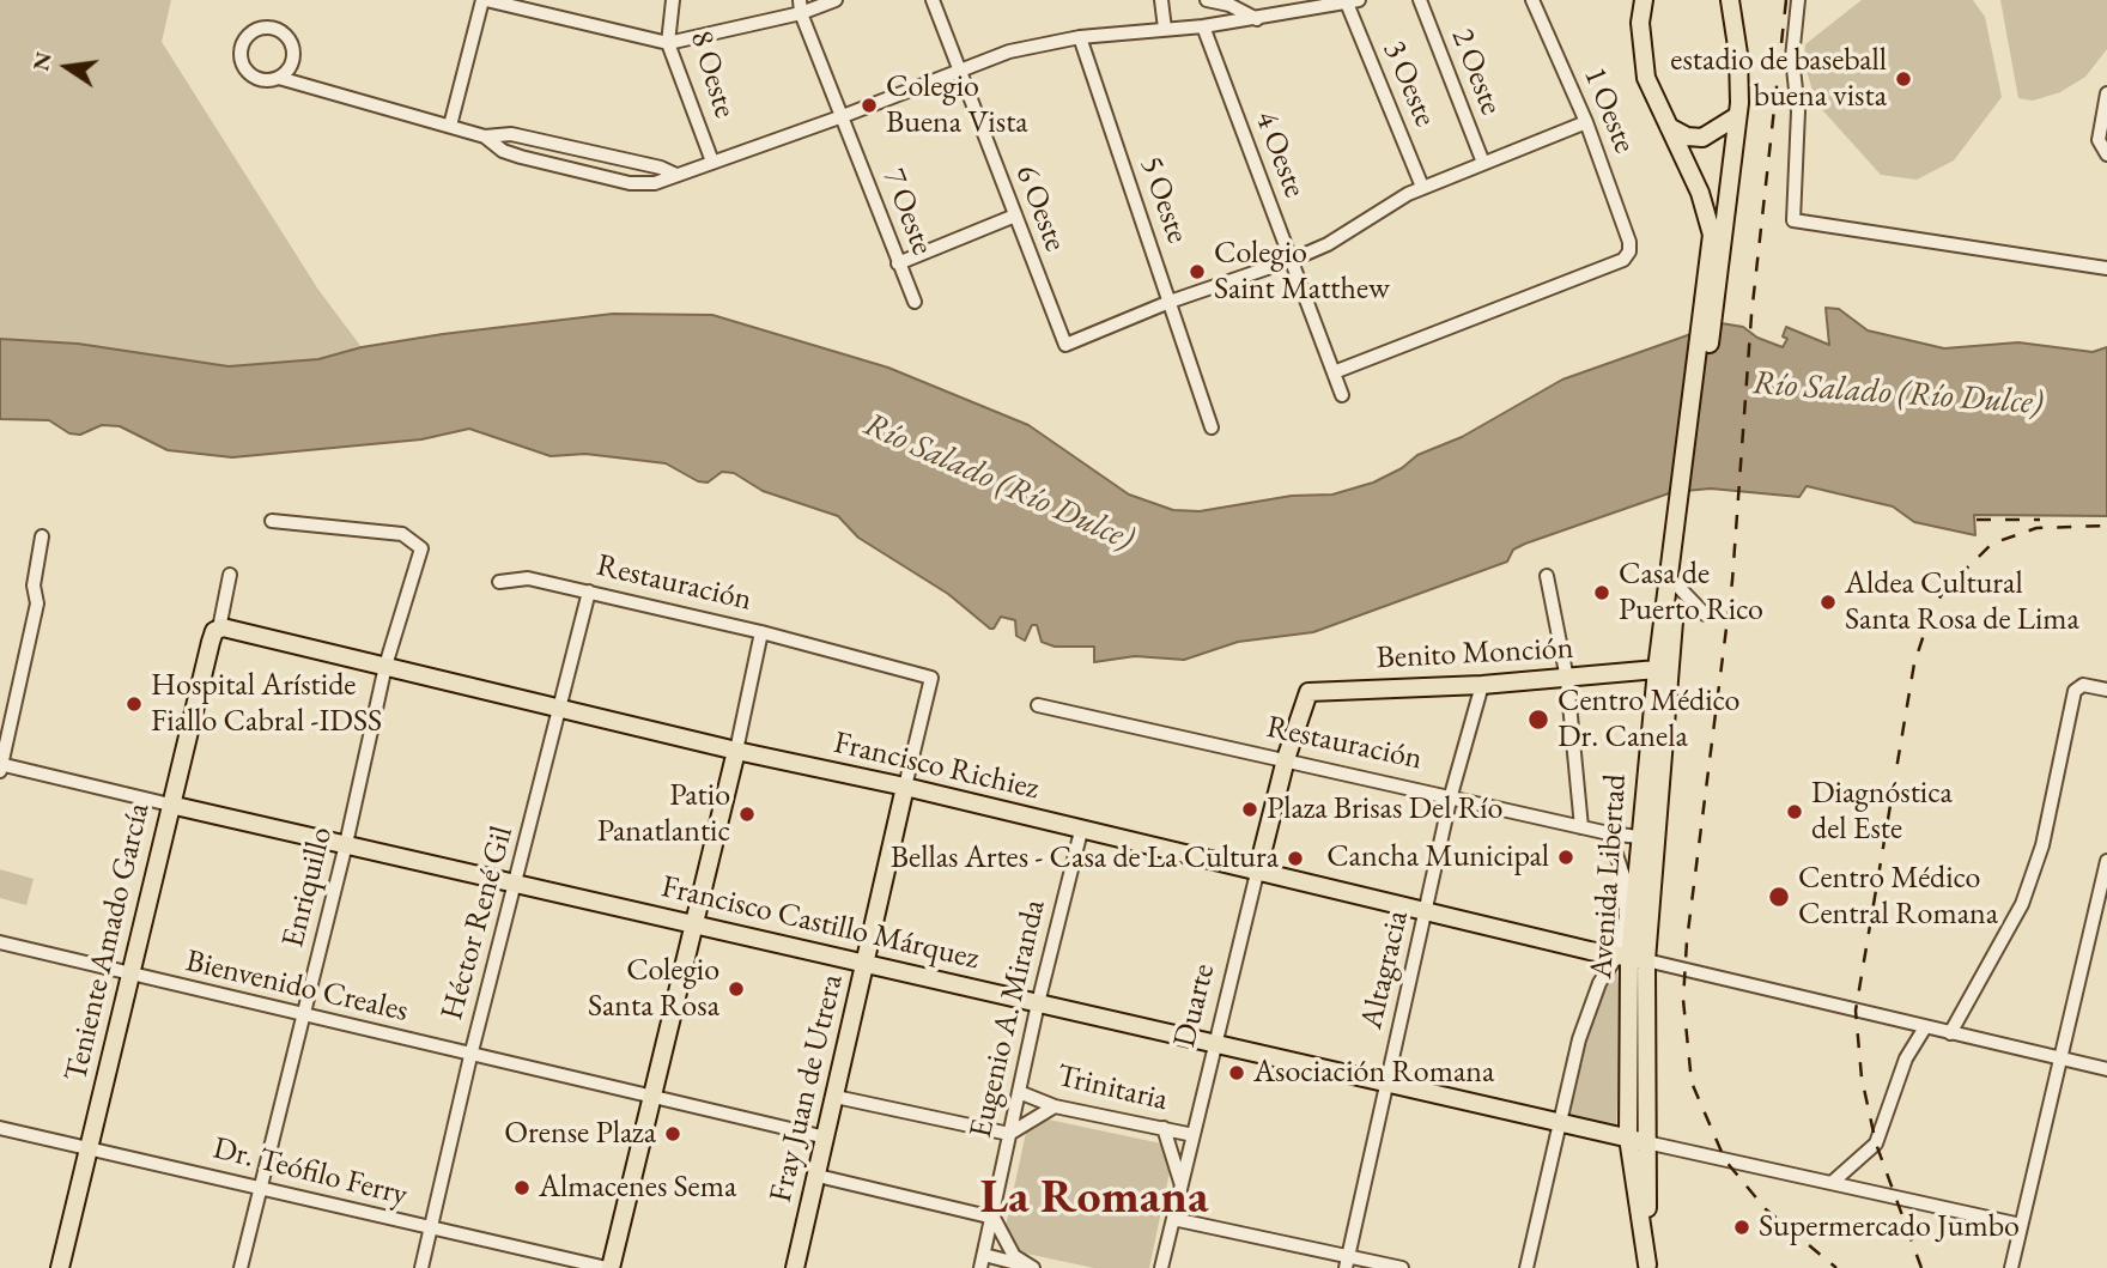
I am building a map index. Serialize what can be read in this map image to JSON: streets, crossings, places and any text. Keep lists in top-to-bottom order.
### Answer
{
  "streets": {
    "main road": [
      "Benito Monción",
      "Francisco Richiez",
      "Avenida Libertad",
      "Francisco Castillo Márquez",
      "Teniente Amado García",
      "Duarte",
      "Fray Juan de Utrera"
    ],
    "street": [
      "2 Oeste",
      "8 Oeste",
      "3 Oeste",
      "1 Oeste",
      "4 Oeste",
      "5 Oeste",
      "6 Oeste",
      "7 Oeste",
      "Restauración",
      "Enriquillo",
      "Héctor René Gil",
      "Altagracia",
      "Bienvenido Creales",
      "Eugenio A. Miranda",
      "Trinitaria",
      "Dr. Teófilo Ferry"
    ]
  },
  "crossings": [
    ["1 Oeste", "4 Oeste"],
    ["5 Oeste", "6 Oeste"],
    ["Restauración", "Avenida Libertad"],
    ["Restauración", "Héctor René Gil"],
    ["Restauración", "Altagracia"],
    ["Restauración", "Duarte"],
    ["Restauración", "Fray Juan de Utrera"],
    ["Benito Monción", "Avenida Libertad"],
    ["Benito Monción", "Altagracia"],
    ["Benito Monción", "Duarte"],
    ["Francisco Richiez", "Avenida Libertad"],
    ["Francisco Richiez", "Enriquillo"],
    ["Francisco Richiez", "Héctor René Gil"],
    ["Francisco Richiez", "Teniente Amado García"],
    ["Francisco Richiez", "Altagracia"],
    ["Francisco Richiez", "Duarte"],
    ["Francisco Richiez", "Eugenio A. Miranda"],
    ["Francisco Richiez", "Fray Juan de Utrera"],
    ["Avenida Libertad", "Francisco Castillo Márquez"],
    ["Enriquillo", "Francisco Castillo Márquez"],
    ["Enriquillo", "Bienvenido Creales"],
    ["Enriquillo", "Dr. Teófilo Ferry"],
    ["Héctor René Gil", "Francisco Castillo Márquez"],
    ["Héctor René Gil", "Bienvenido Creales"],
    ["Héctor René Gil", "Dr. Teófilo Ferry"],
    ["Francisco Castillo Márquez", "Teniente Amado García"],
    ["Francisco Castillo Márquez", "Altagracia"],
    ["Francisco Castillo Márquez", "Duarte"],
    ["Francisco Castillo Márquez", "Eugenio A. Miranda"],
    ["Francisco Castillo Márquez", "Fray Juan de Utrera"],
    ["Teniente Amado García", "Bienvenido Creales"],
    ["Teniente Amado García", "Dr. Teófilo Ferry"],
    ["Bienvenido Creales", "Fray Juan de Utrera"],
    ["Duarte", "Trinitaria"],
    ["Eugenio A. Miranda", "Trinitaria"]
  ],
  "districts": ["La Romana"],
  "water": ["Río Salado (Río Dulce)"],
  "places": [
    "estadio de baseball buena vista",
    "Colegio Buena Vista",
    "Colegio Saint Matthew",
    "Casa de Puerto Rico",
    "Aldea Cultural Santa Rosa de Lima",
    "Hospital Arístide Fiallo Cabral -IDSS",
    "Centro Médico Dr. Canela",
    "Plaza Brisas Del Río",
    "Diagnóstica del Este",
    "Patio Panatlantic",
    "Cancha Municipal",
    "Bellas Artes - Casa de La Cultura",
    "Centro Médico Central Romana",
    "Colegio Santa Rosa",
    "Asociación Romana",
    "Orense Plaza",
    "Almacenes Sema",
    "Supermercado Jumbo"
  ],
  "north": "left"
}
